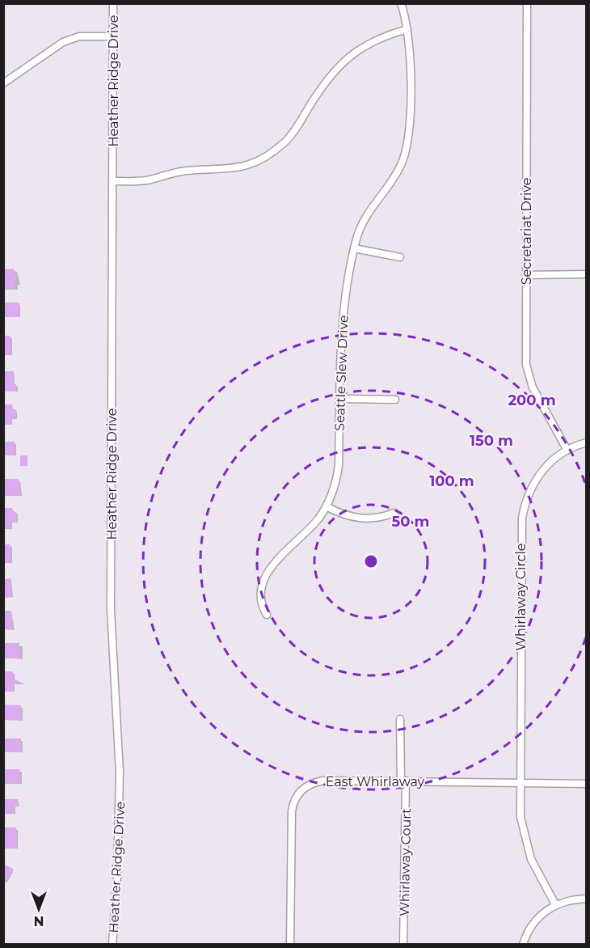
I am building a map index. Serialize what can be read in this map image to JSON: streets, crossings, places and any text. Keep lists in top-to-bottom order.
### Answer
{
  "streets": {
    "street": [
      "Heather Ridge Drive",
      "Secretariat Drive",
      "Seattle Slew Drive",
      "Whirlaway Circle",
      "East Whirlaway",
      "Whirlaway Court"
    ]
  },
  "crossings": [
    ["Secretariat Drive", "Whirlaway Circle"],
    ["Whirlaway Circle", "East Whirlaway"],
    ["East Whirlaway", "Whirlaway Court"]
  ],
  "north": "bottom",
  "rings": [
    "200 m",
    "150 m",
    "100 m",
    "50 m"
  ]
}
